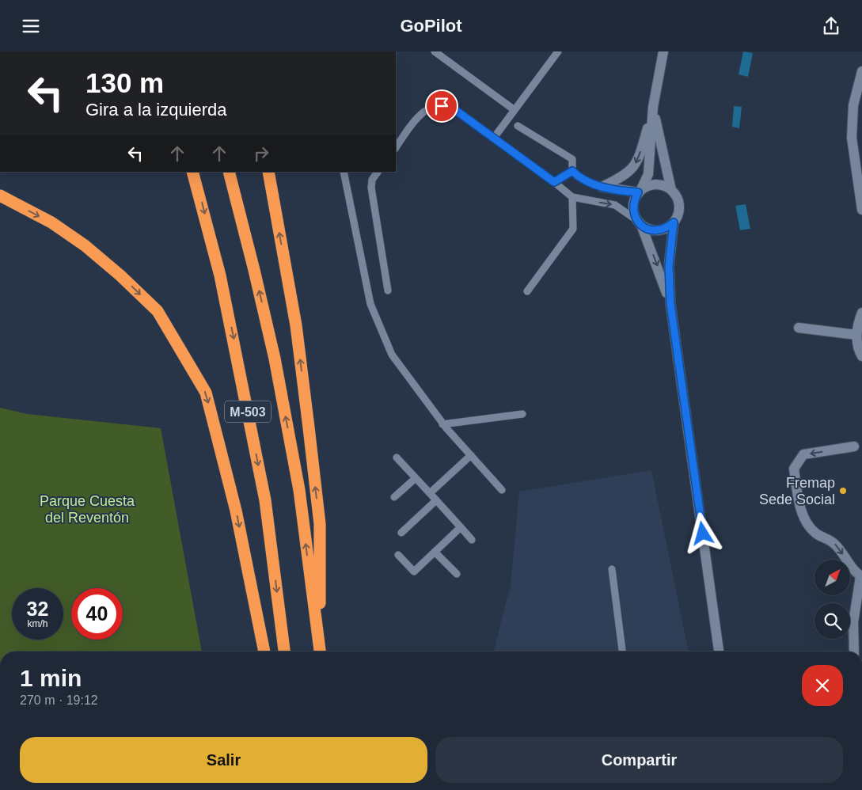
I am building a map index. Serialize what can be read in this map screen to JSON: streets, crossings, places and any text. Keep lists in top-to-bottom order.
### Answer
{
  "streets": {
    "highway": ["M-503"]
  },
  "parks": ["Parque Cuesta del Reventón"],
  "places": ["Fremap Sede Social"],
  "north": "top right",
  "page": {
    "header": "GoPilot",
    "turn": ["130 m", "Gira a la izquierda"],
    "speed": "32 km/h",
    "limit": "40",
    "heading": ["1 min", "270 m · 19:12"],
    "buttons": ["Salir", "Compartir"]
  }
}
